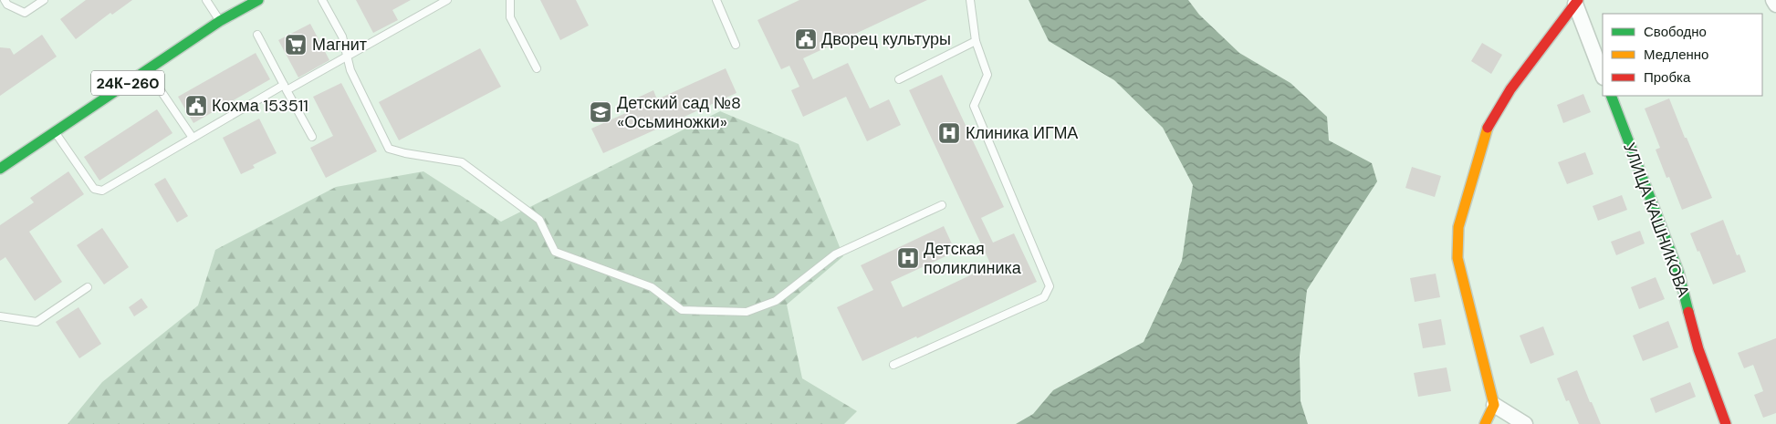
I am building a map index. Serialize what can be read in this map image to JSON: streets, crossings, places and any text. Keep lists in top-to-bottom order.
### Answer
{
  "streets": {
    "street": ["24К-260", "УЛИЦА КАШНИКОВА"]
  },
  "places": {
    "public building": ["Дворец культуры", "Кохма 153511"],
    "supermarket": ["Магнит"],
    "school or university": ["Детский сад №8 «Осьминожки»"],
    "hospital": ["Клиника ИГМА", "Детская поликлиника"]
  },
  "legend": ["Свободно", "Медленно", "Пробка"]
}
